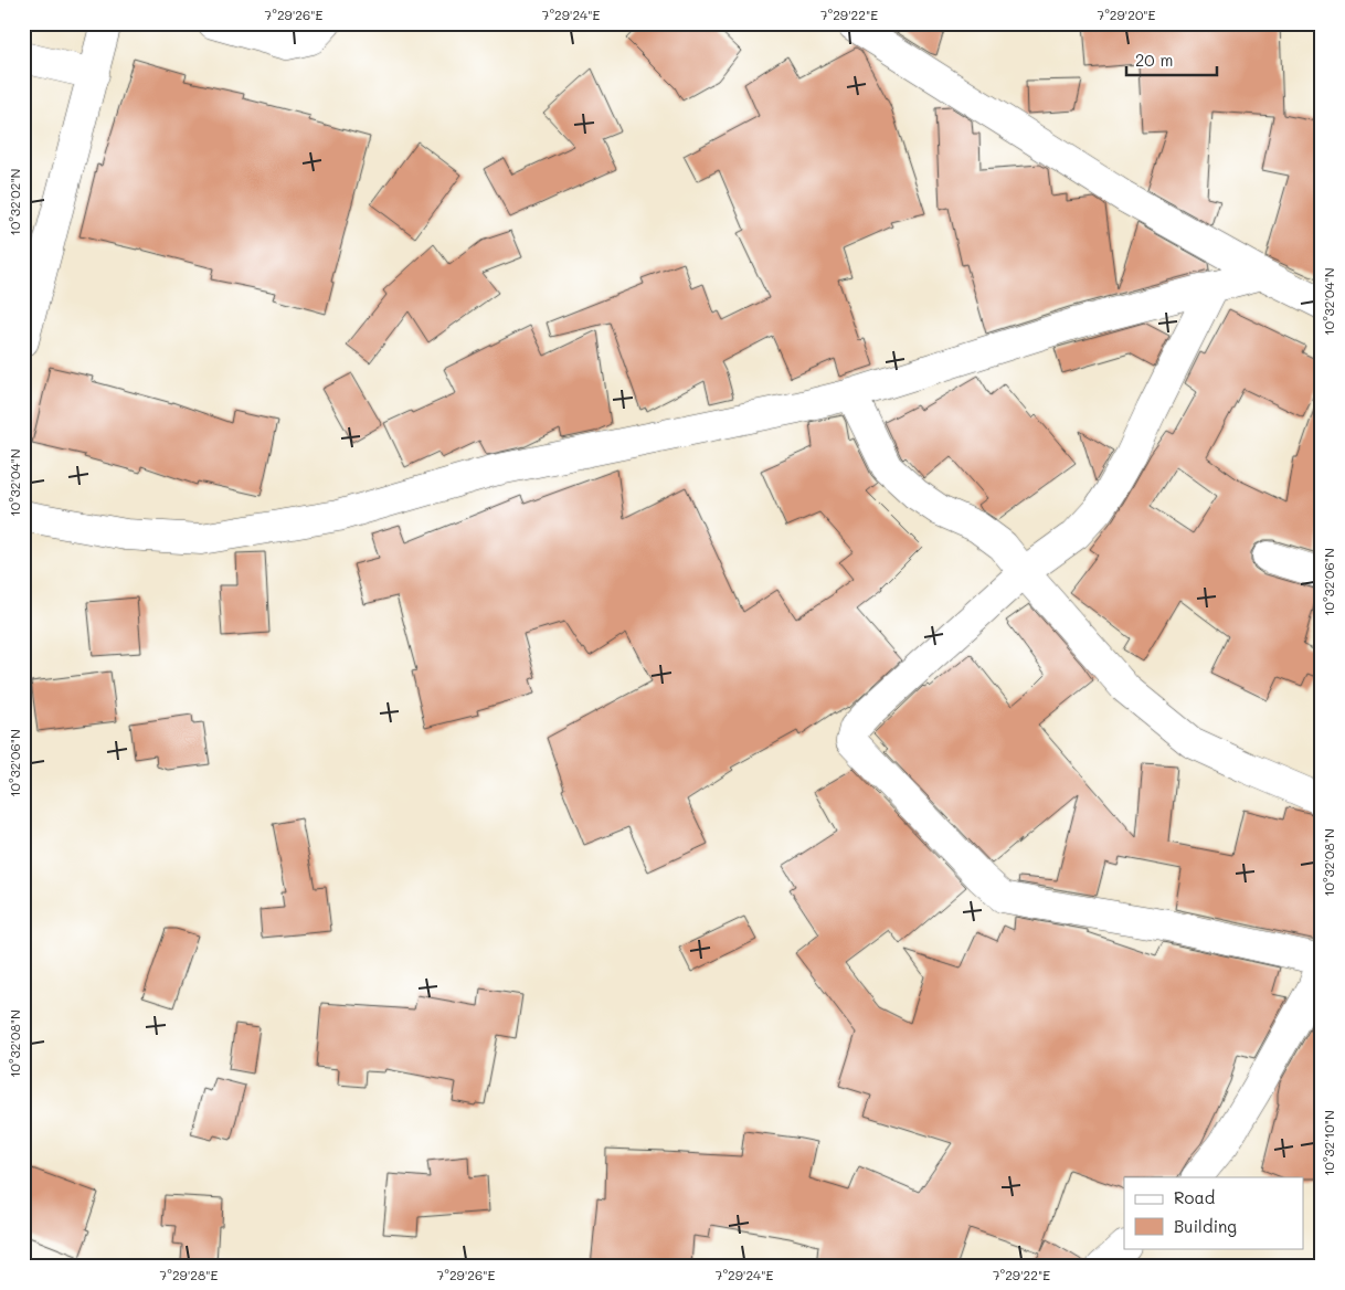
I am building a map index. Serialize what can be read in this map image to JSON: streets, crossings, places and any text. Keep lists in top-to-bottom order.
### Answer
{
  "legend": ["Road", "Building"],
  "scale_bar": "20 m",
  "coordinates": [
    "7°29'26\"E",
    "7°29'24\"E",
    "7°29'22\"E",
    "7°29'20\"E",
    "10°32'02\"N",
    "10°32'04\"N",
    "10°32'06\"N",
    "10°32'08\"N",
    "10°32'10\"N",
    "7°29'28\"E"
  ]
}
